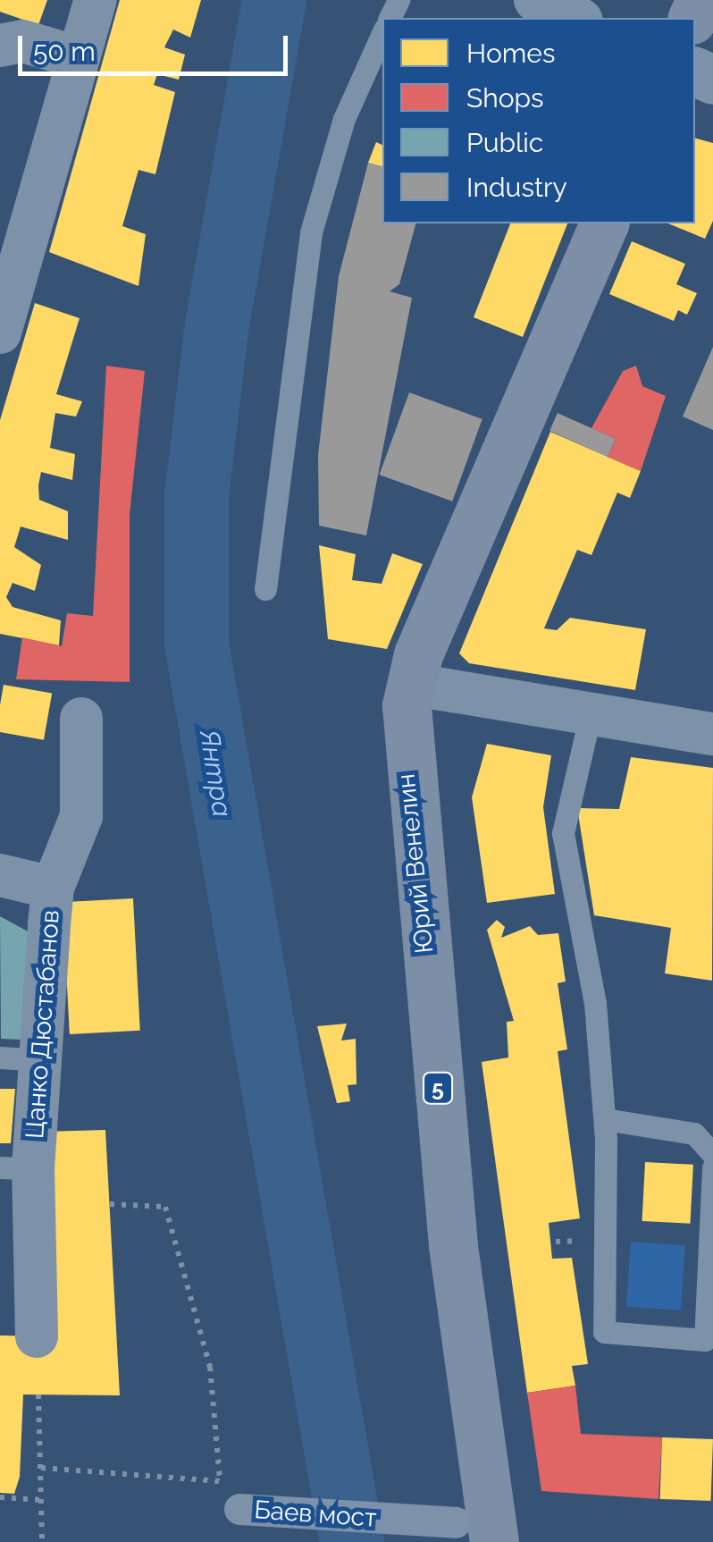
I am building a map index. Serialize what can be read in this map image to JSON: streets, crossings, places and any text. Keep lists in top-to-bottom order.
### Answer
{
  "streets": {
    "main road": ["Юрий Венелин", "5"],
    "street": ["Цанко Дюстабанов", "Баев мост"]
  },
  "crossings": [
    ["Юрий Венелин", "Баев мост"]
  ],
  "water": ["Янтра"],
  "legend": [
    "Homes",
    "Shops",
    "Public",
    "Industry"
  ],
  "scale_bar": "50 m"
}
